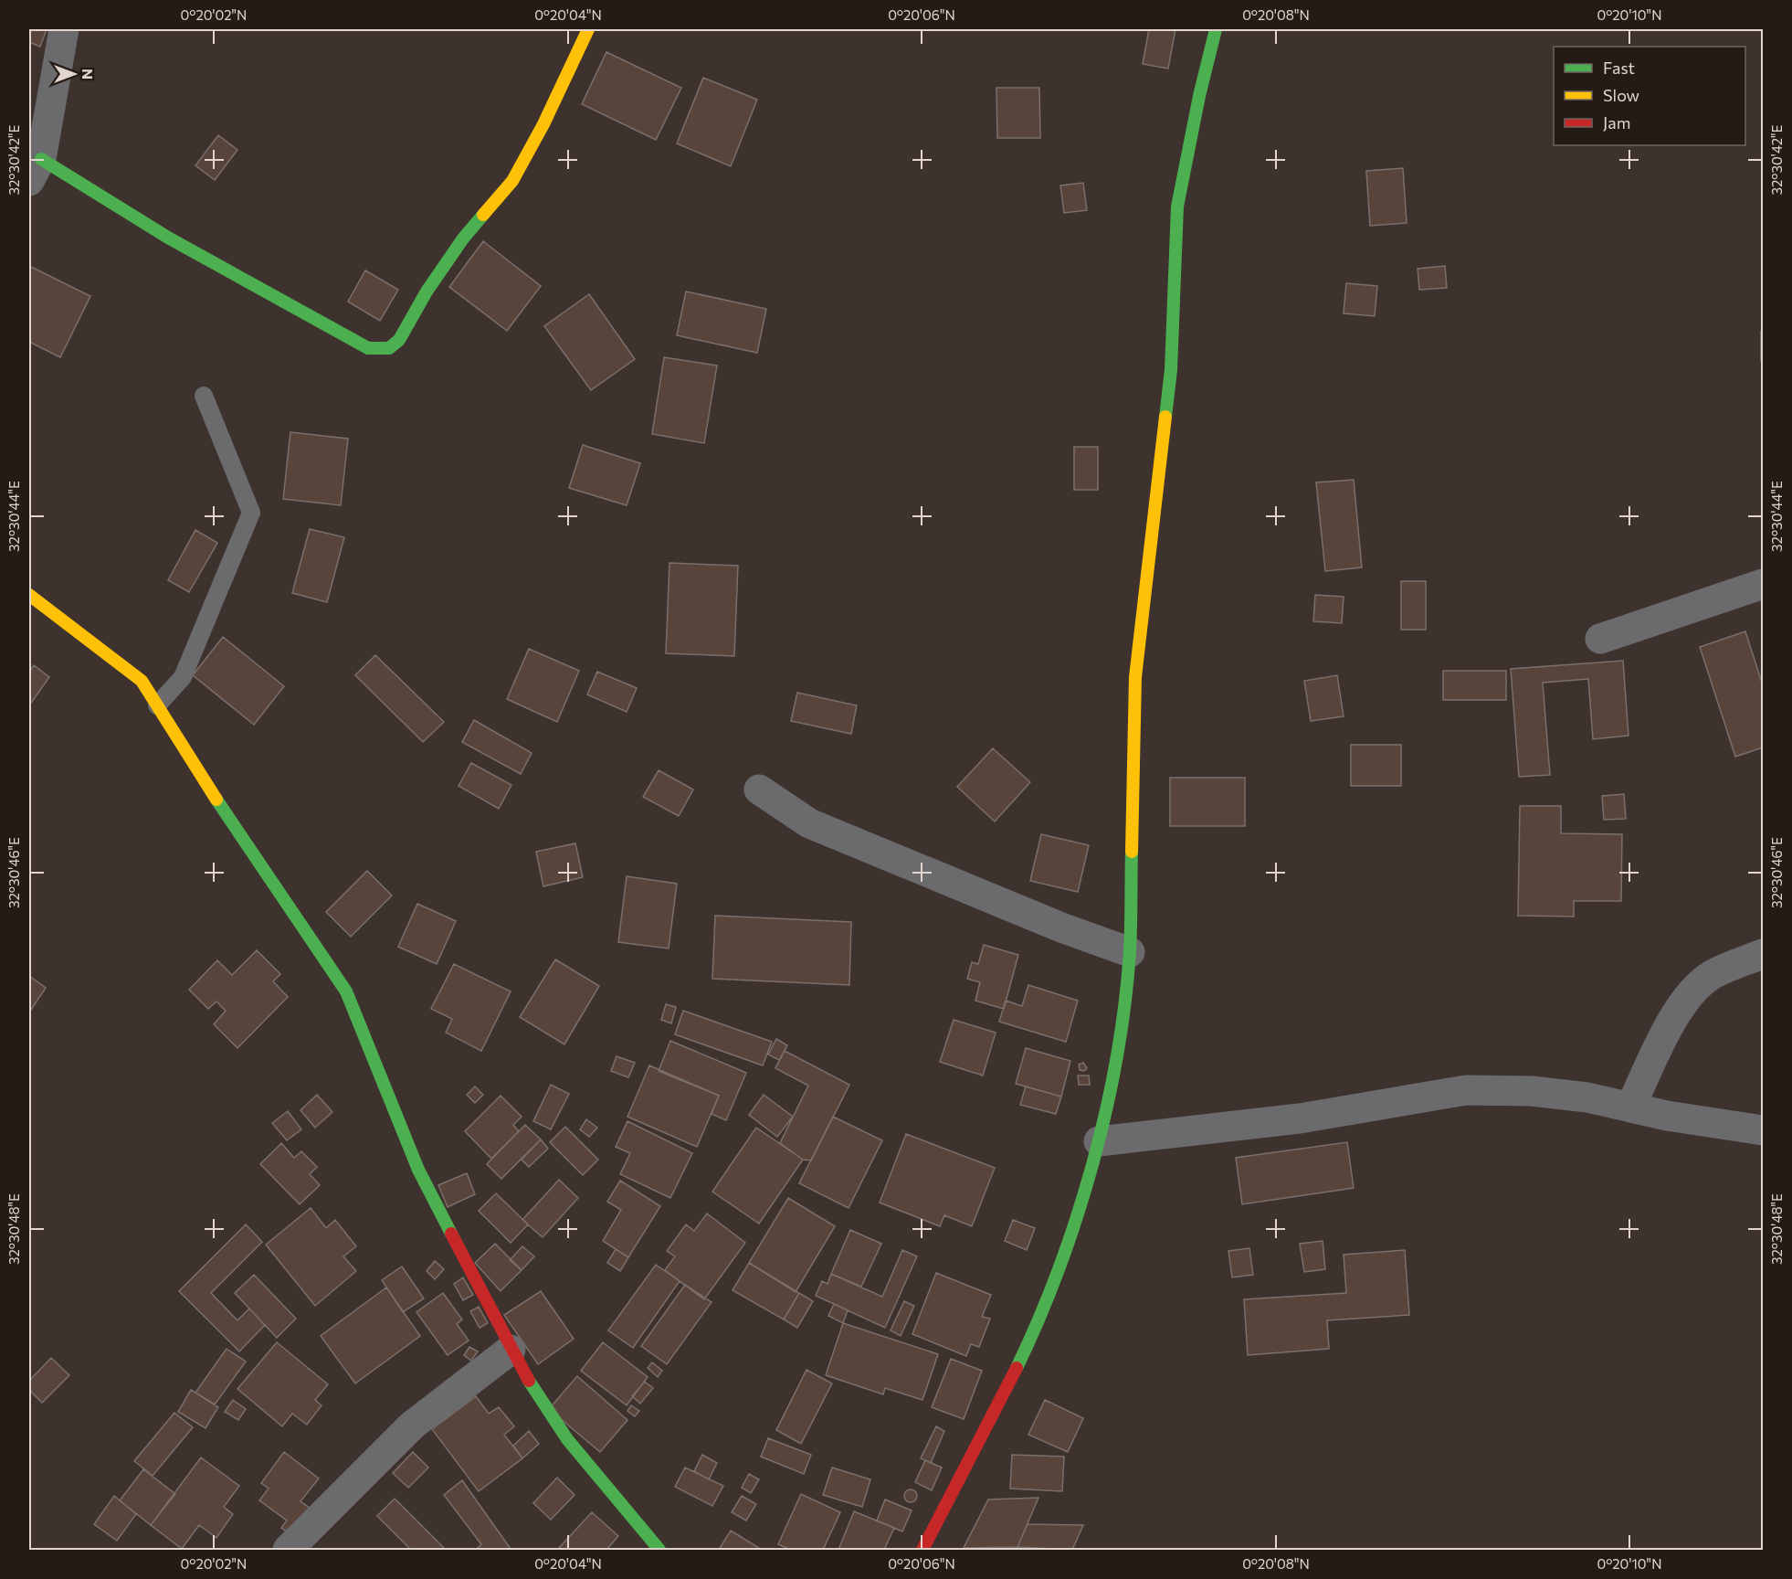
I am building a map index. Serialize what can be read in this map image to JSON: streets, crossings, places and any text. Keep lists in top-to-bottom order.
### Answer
{
  "legend": ["Fast", "Slow", "Jam"],
  "north": "right",
  "coordinates": [
    "0°20'02\"N",
    "0°20'04\"N",
    "0°20'06\"N",
    "0°20'08\"N",
    "0°20'10\"N",
    "32°30'42\"E",
    "32°30'44\"E",
    "32°30'46\"E",
    "32°30'48\"E"
  ]
}
